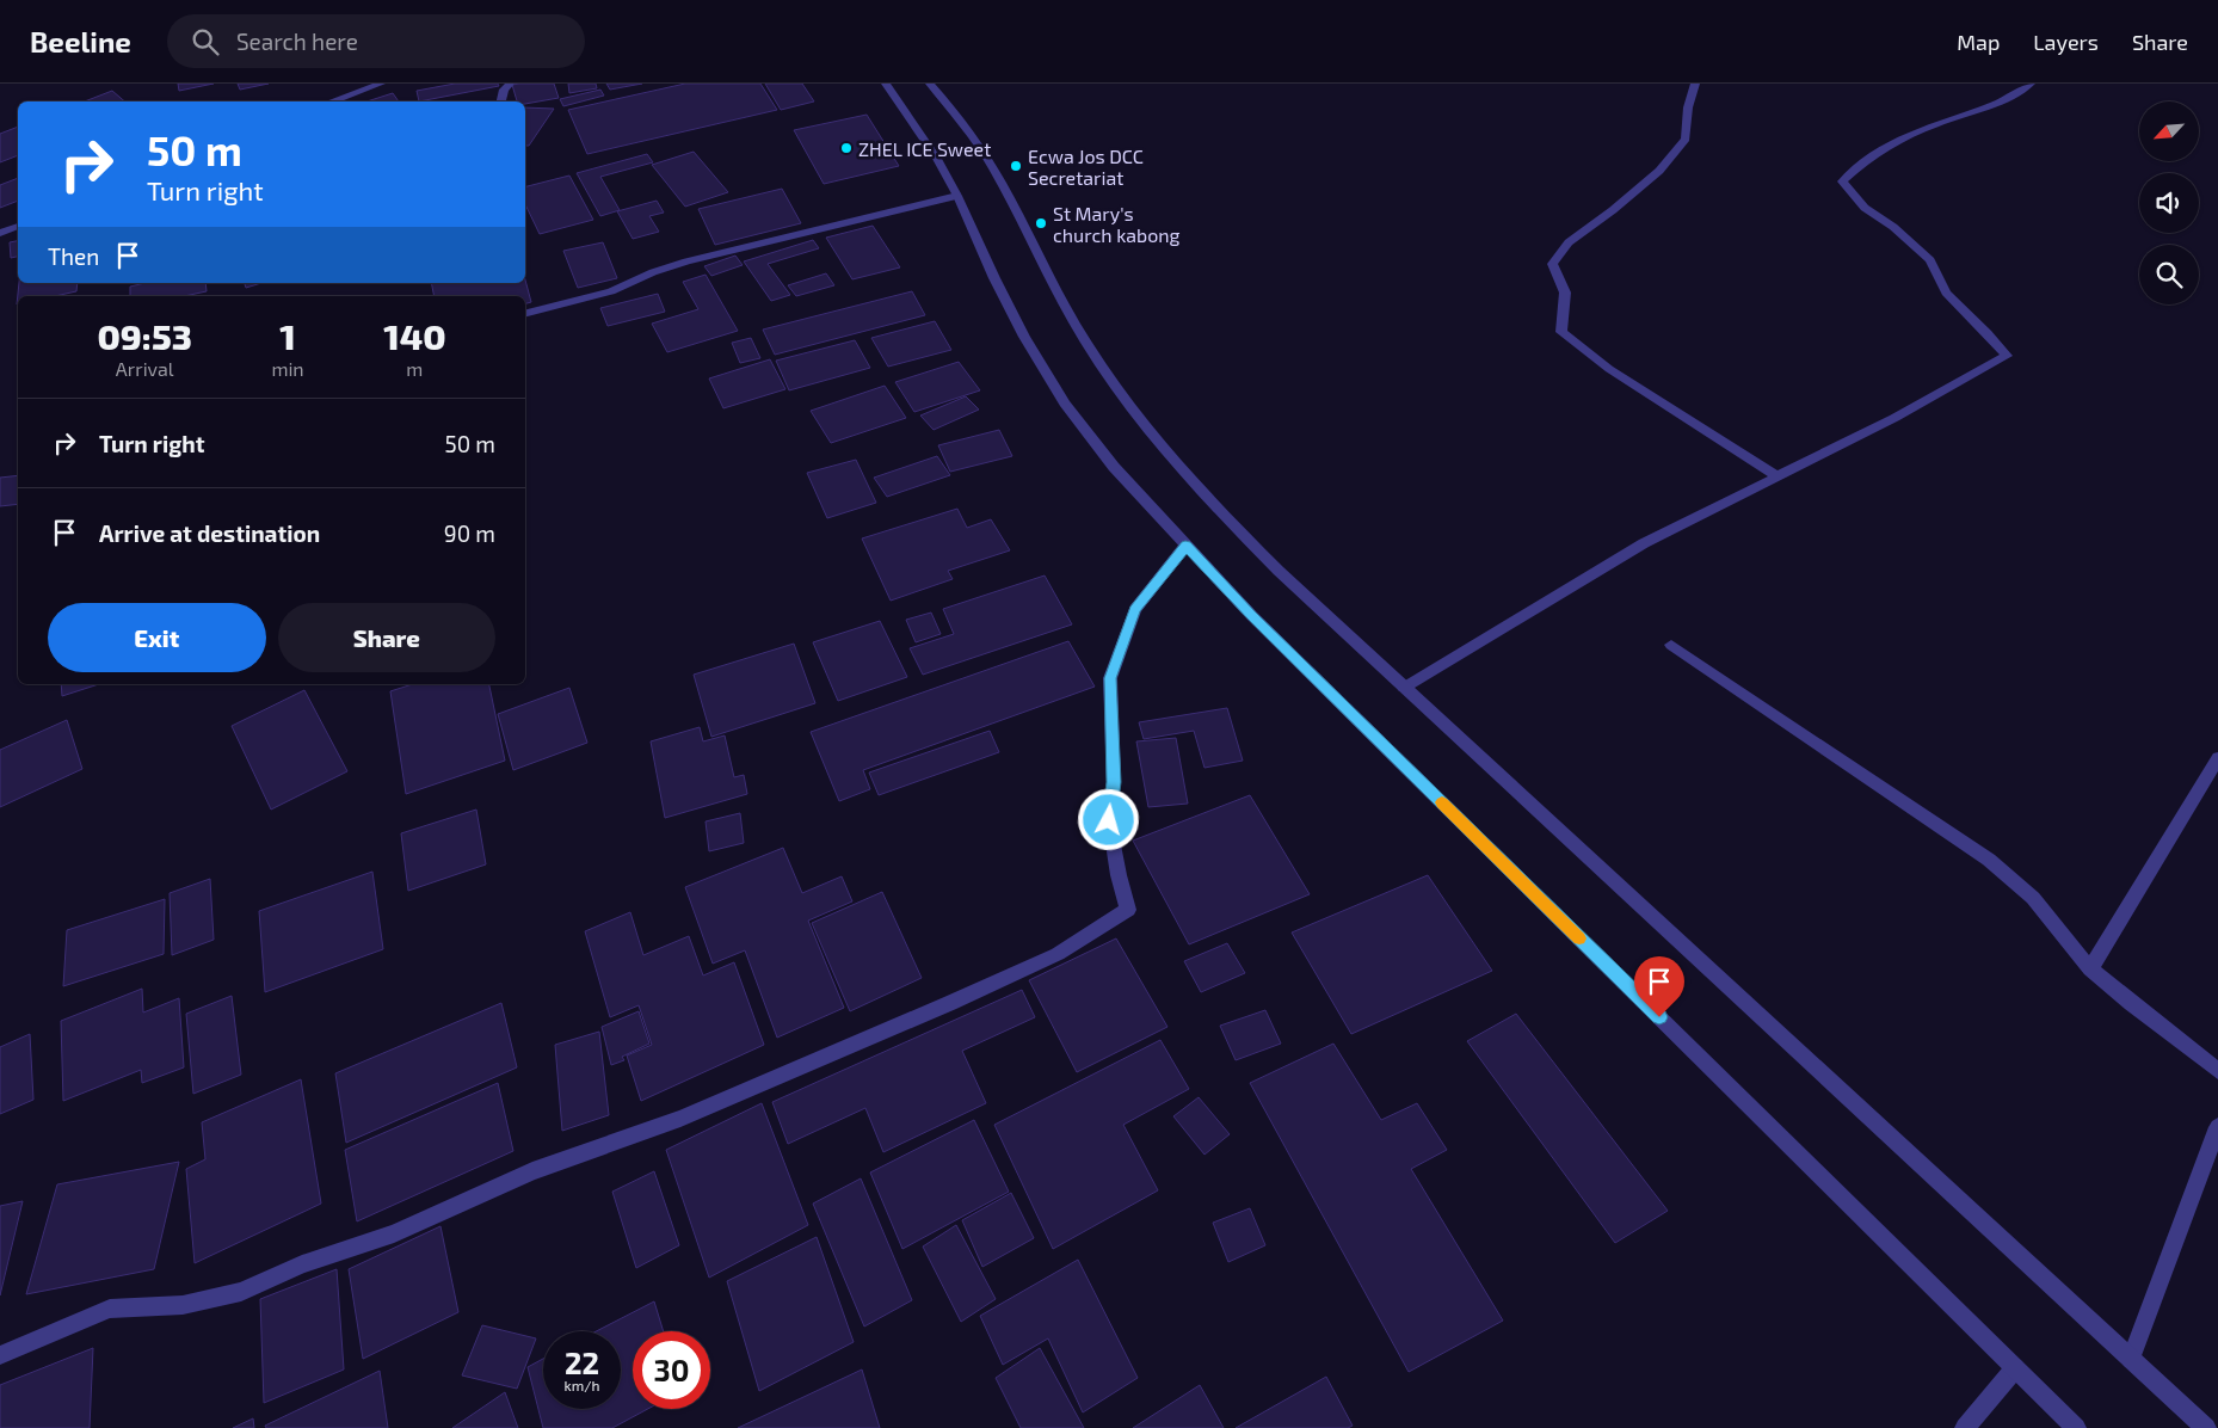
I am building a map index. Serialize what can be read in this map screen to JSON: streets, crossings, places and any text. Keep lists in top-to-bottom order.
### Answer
{
  "places": ["ZHEL ICE Sweet", "Ecwa Jos DCC Secretariat", "St Mary's church kabong"],
  "north": "bottom left",
  "page": {
    "header": "Beeline",
    "search": "Search here",
    "nav": ["Map", "Layers", "Share"],
    "turn": ["50 m", "Turn right"],
    "then": "Then",
    "eta": [
      "09:53",
      "Arrival",
      "1",
      "min",
      "140",
      "m"
    ],
    "list": [
      {
        "name": "Turn right",
        "value": "50 m"
      },
      {
        "name": "Arrive at destination",
        "value": "90 m"
      }
    ],
    "buttons": ["Exit", "Share"],
    "speed": "22 km/h",
    "limit": "30"
  }
}
